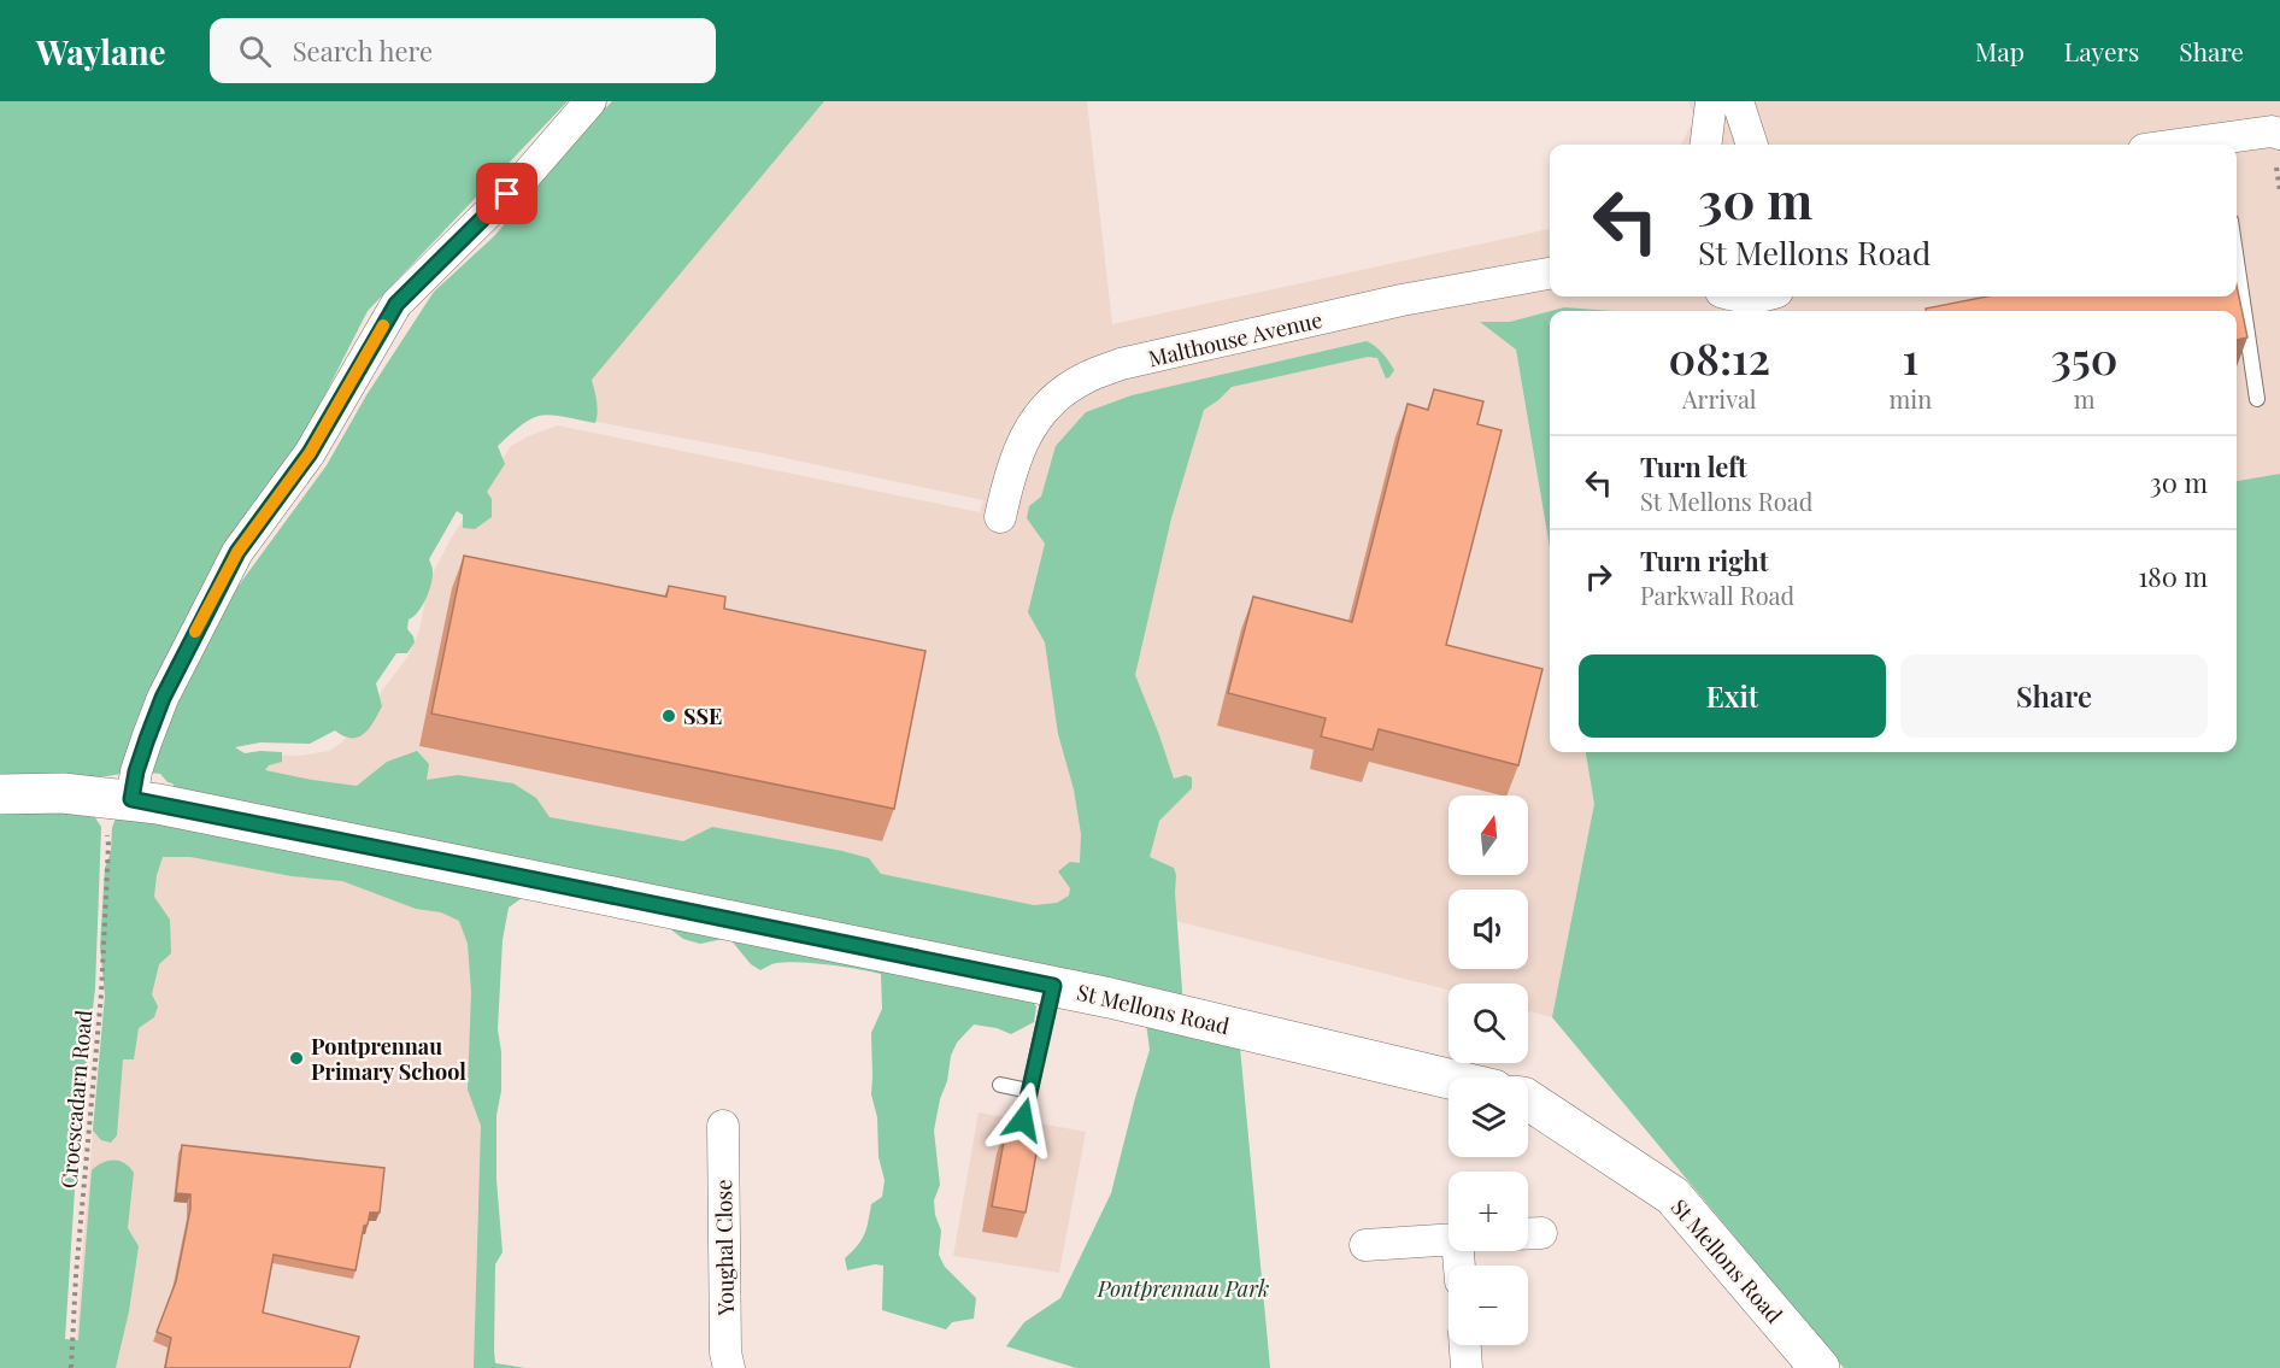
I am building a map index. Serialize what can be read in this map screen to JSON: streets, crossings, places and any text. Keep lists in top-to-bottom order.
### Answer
{
  "streets": {
    "main road": ["St Mellons Road"],
    "street": ["Malthouse Avenue", "Youghal Close"],
    "path": ["Croescadarn Road"]
  },
  "parks": ["Pontprennau Park"],
  "places": ["SSE", "Pontprennau Primary School"],
  "north": "top",
  "page": {
    "header": "Waylane",
    "search": "Search here",
    "nav": ["Map", "Layers", "Share"],
    "turn": ["30 m", "St Mellons Road"],
    "eta": [
      "08:12",
      "Arrival",
      "1",
      "min",
      "350",
      "m"
    ],
    "list": [
      {
        "name": "Turn left",
        "note": "St Mellons Road",
        "value": "30 m"
      },
      {
        "name": "Turn right",
        "note": "Parkwall Road",
        "value": "180 m"
      }
    ],
    "buttons": ["Exit", "Share"],
    "map_buttons": ["+", "−"]
  }
}
